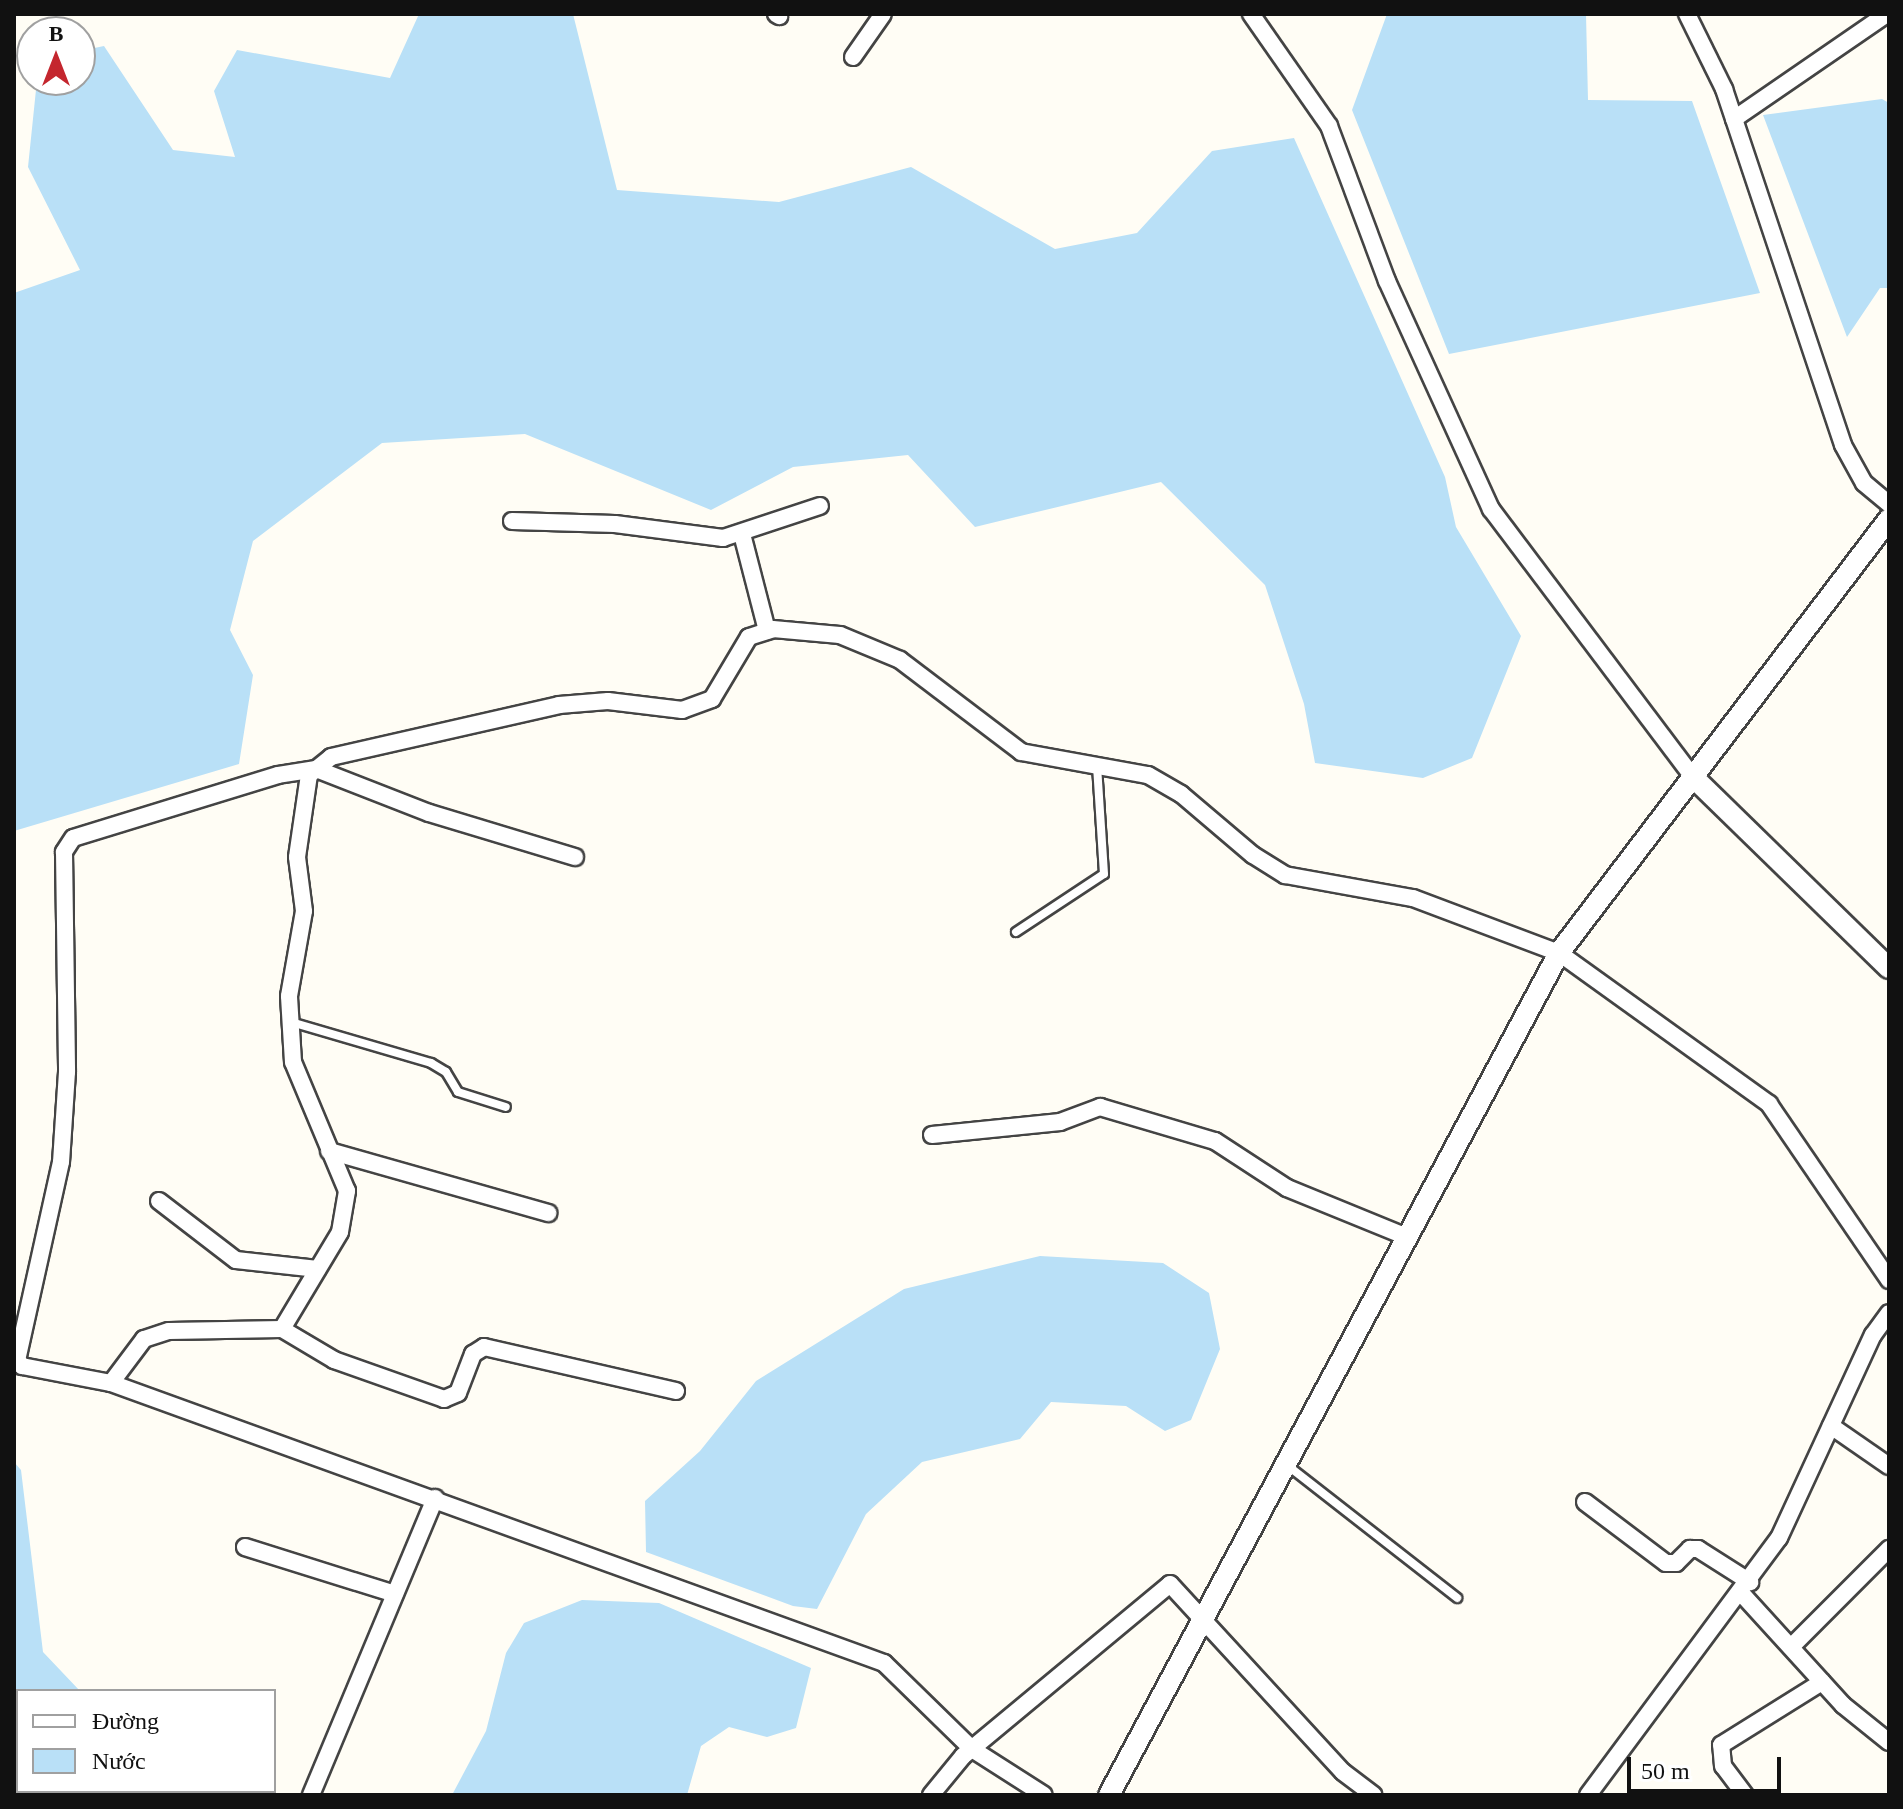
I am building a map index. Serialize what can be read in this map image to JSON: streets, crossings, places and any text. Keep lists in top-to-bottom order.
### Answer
{
  "legend": ["Đường", "Nước"],
  "scale_bar": "50 m",
  "north": "top"
}
